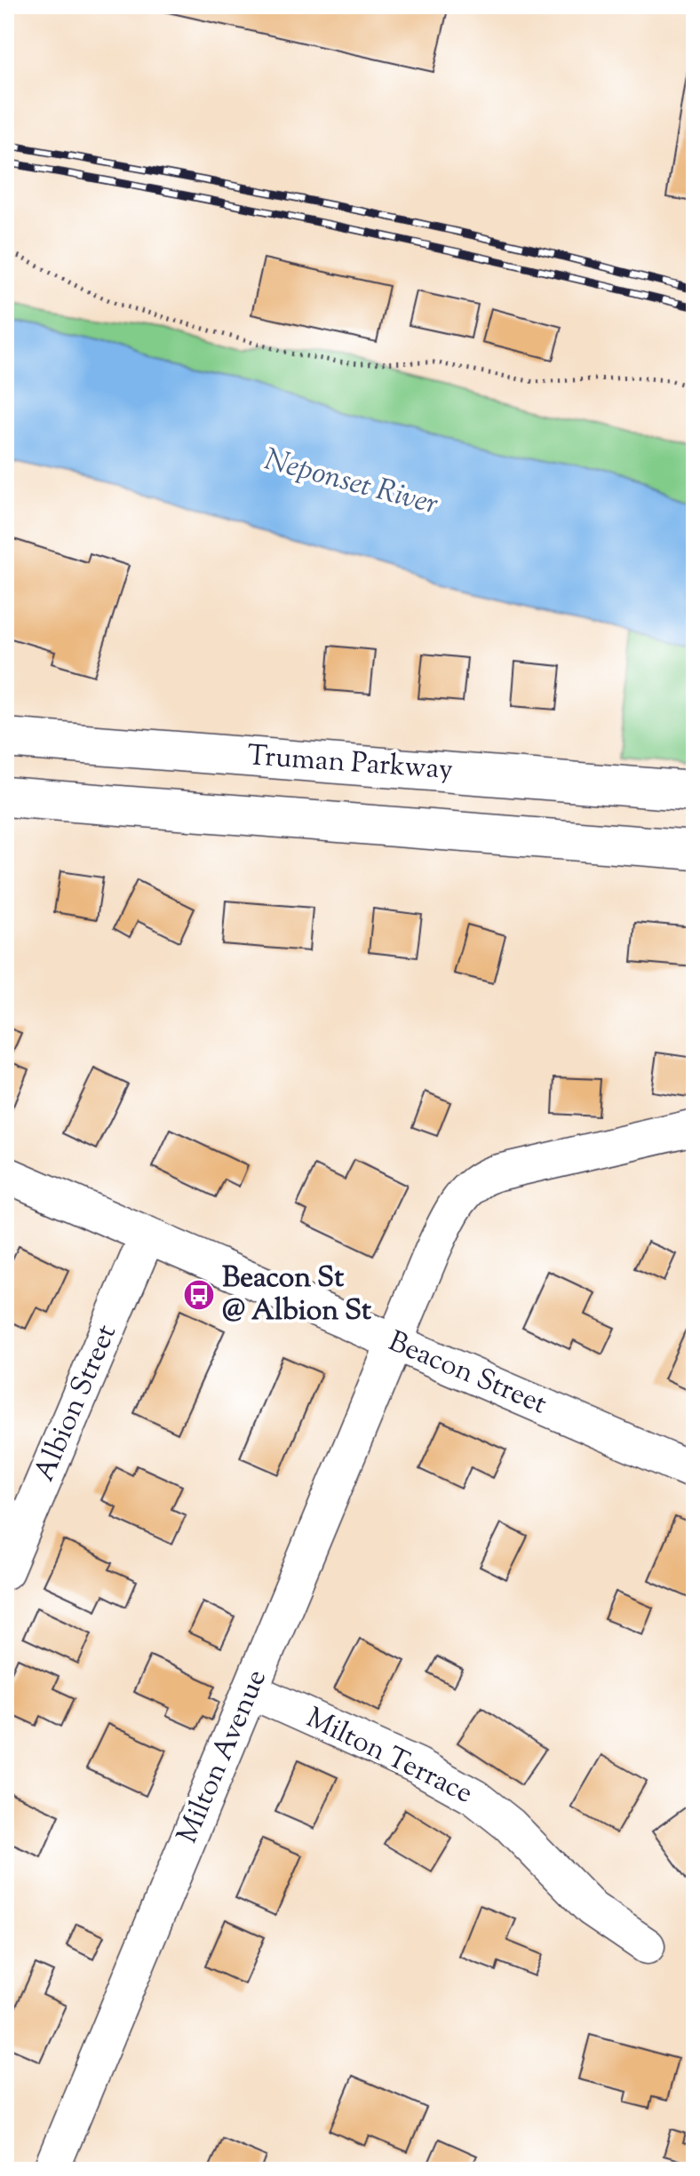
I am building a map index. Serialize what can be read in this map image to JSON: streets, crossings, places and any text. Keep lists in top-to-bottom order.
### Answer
{
  "streets": {
    "main road": ["Truman Parkway"],
    "street": [
      "Beacon Street",
      "Albion Street",
      "Milton Avenue",
      "Milton Terrace"
    ]
  },
  "crossings": [
    ["Beacon Street", "Albion Street"],
    ["Beacon Street", "Milton Avenue"],
    ["Milton Avenue", "Milton Terrace"]
  ],
  "water": ["Neponset River"],
  "places": {
    "bus stop": ["Beacon St @ Albion St"]
  }
}
